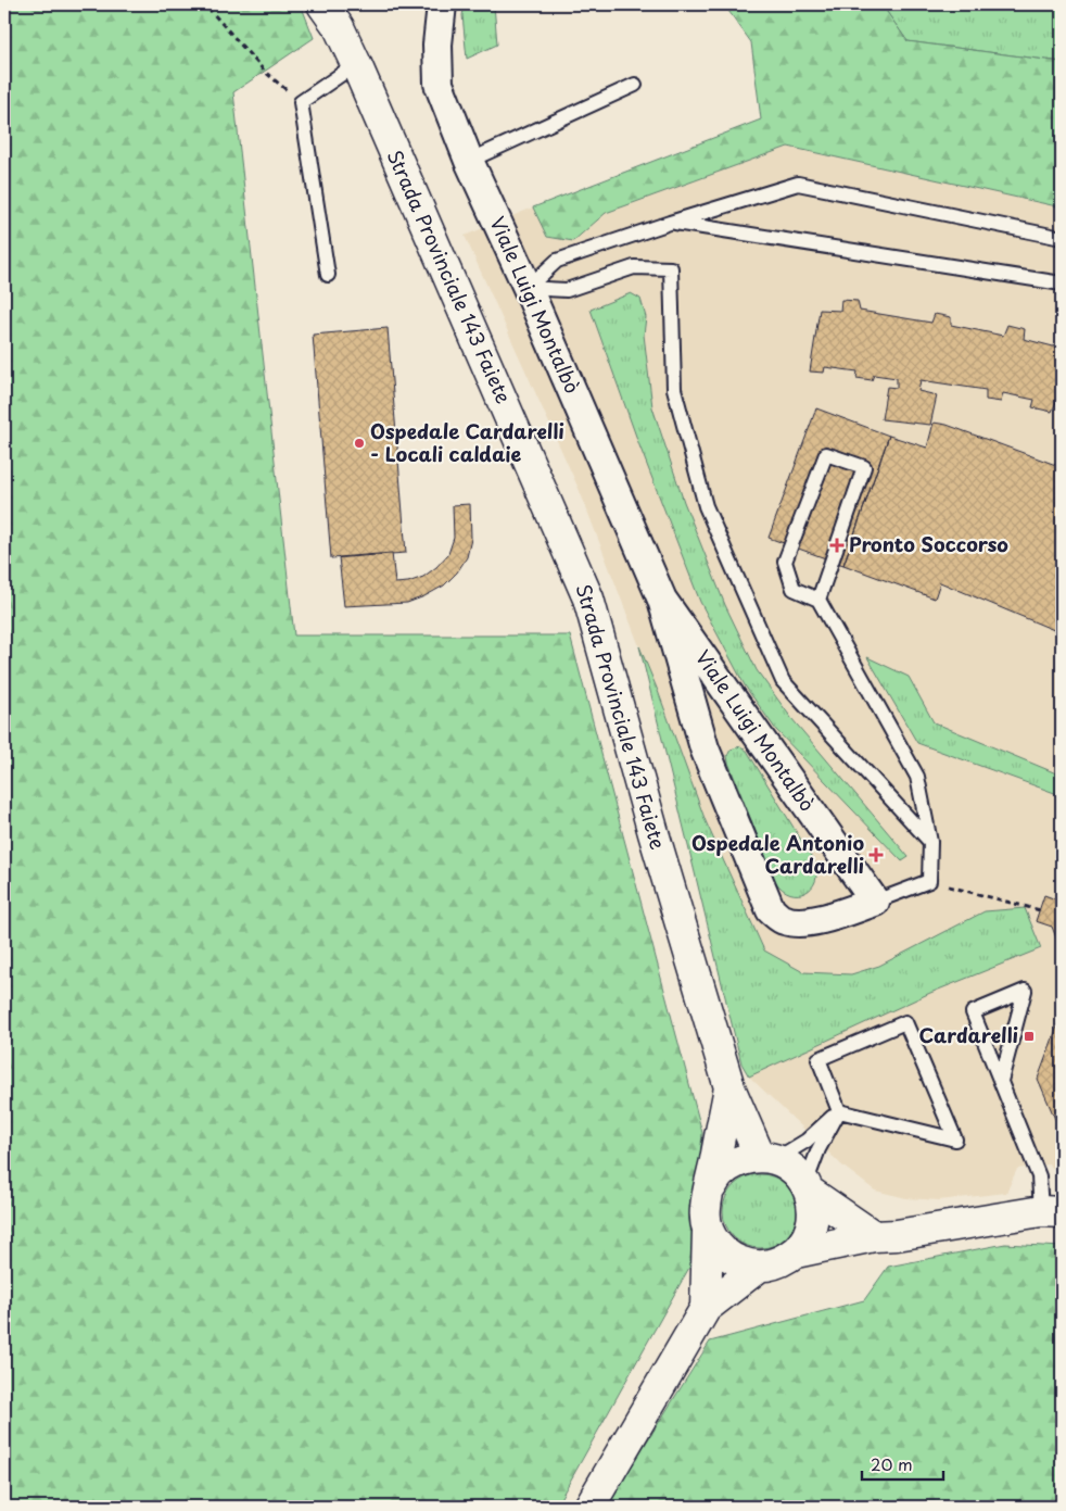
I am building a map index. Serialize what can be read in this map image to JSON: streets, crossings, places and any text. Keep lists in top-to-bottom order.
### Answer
{
  "streets": {
    "main road": ["Strada Provinciale 143 Faiete"],
    "street": ["Viale Luigi Montalbò"]
  },
  "places": {
    "other": ["Ospedale Cardarelli - Locali caldaie"],
    "health": ["Pronto Soccorso", "Ospedale Antonio Cardarelli"],
    "transit": ["Cardarelli"]
  },
  "scale_bar": "20 m"
}
